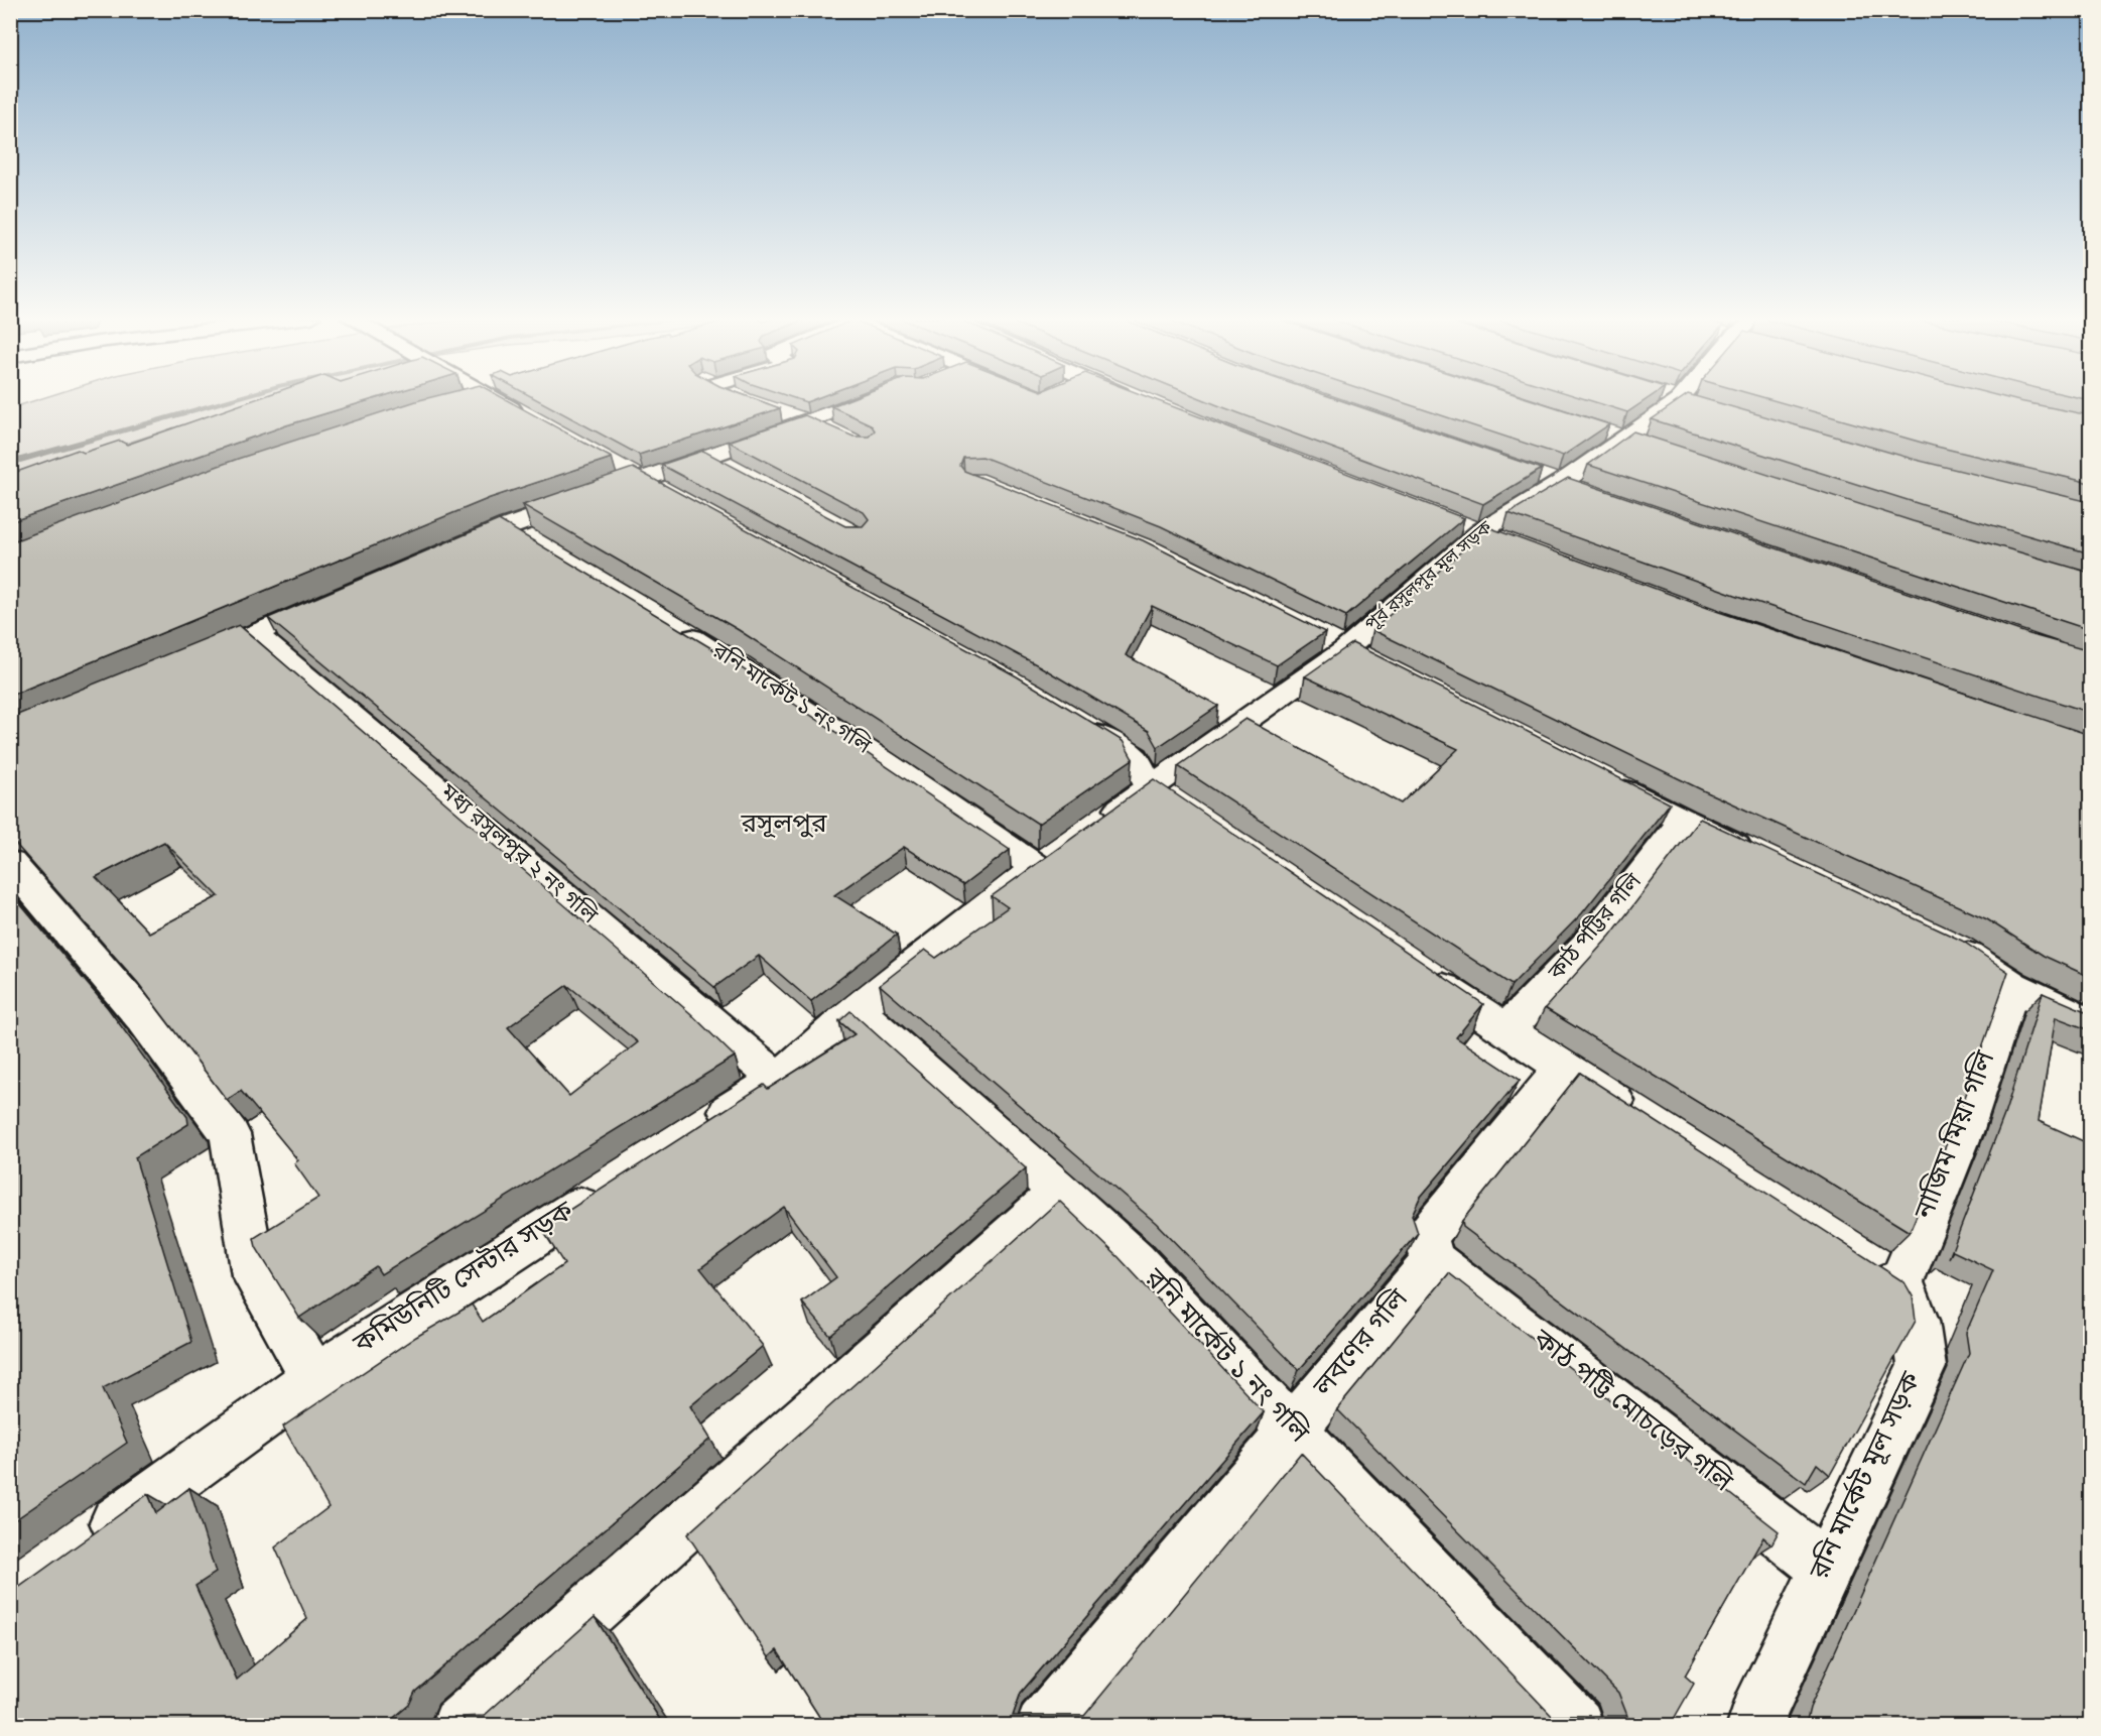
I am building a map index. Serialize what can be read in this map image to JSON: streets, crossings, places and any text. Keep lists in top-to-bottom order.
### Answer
{
  "streets": {
    "main road": [
      "পূর্ব রসুলপুর মূল সড়ক",
      "রনি মার্কেট ১ নং গলি",
      "মধ্য রসুলপুর ২ নং গলি",
      "কাঠ পট্টির গলি",
      "নাজিম মিয়া গলি",
      "কমিউনিটি সেন্টার সড়ক",
      "লবণের গলি",
      "কাঠ পট্টি মোচড়ের গলি",
      "রনি মার্কেট মূল সড়ক"
    ]
  },
  "crossings": [
    ["রনি মার্কেট ১ নং গলি", "লবণের গলি"],
    ["নাজিম মিয়া গলি", "রনি মার্কেট মূল সড়ক"],
    ["লবণের গলি", "কাঠ পট্টি মোচড়ের গলি"],
    ["কাঠ পট্টি মোচড়ের গলি", "রনি মার্কেট মূল সড়ক"]
  ],
  "districts": ["রসূলপুর"]
}
